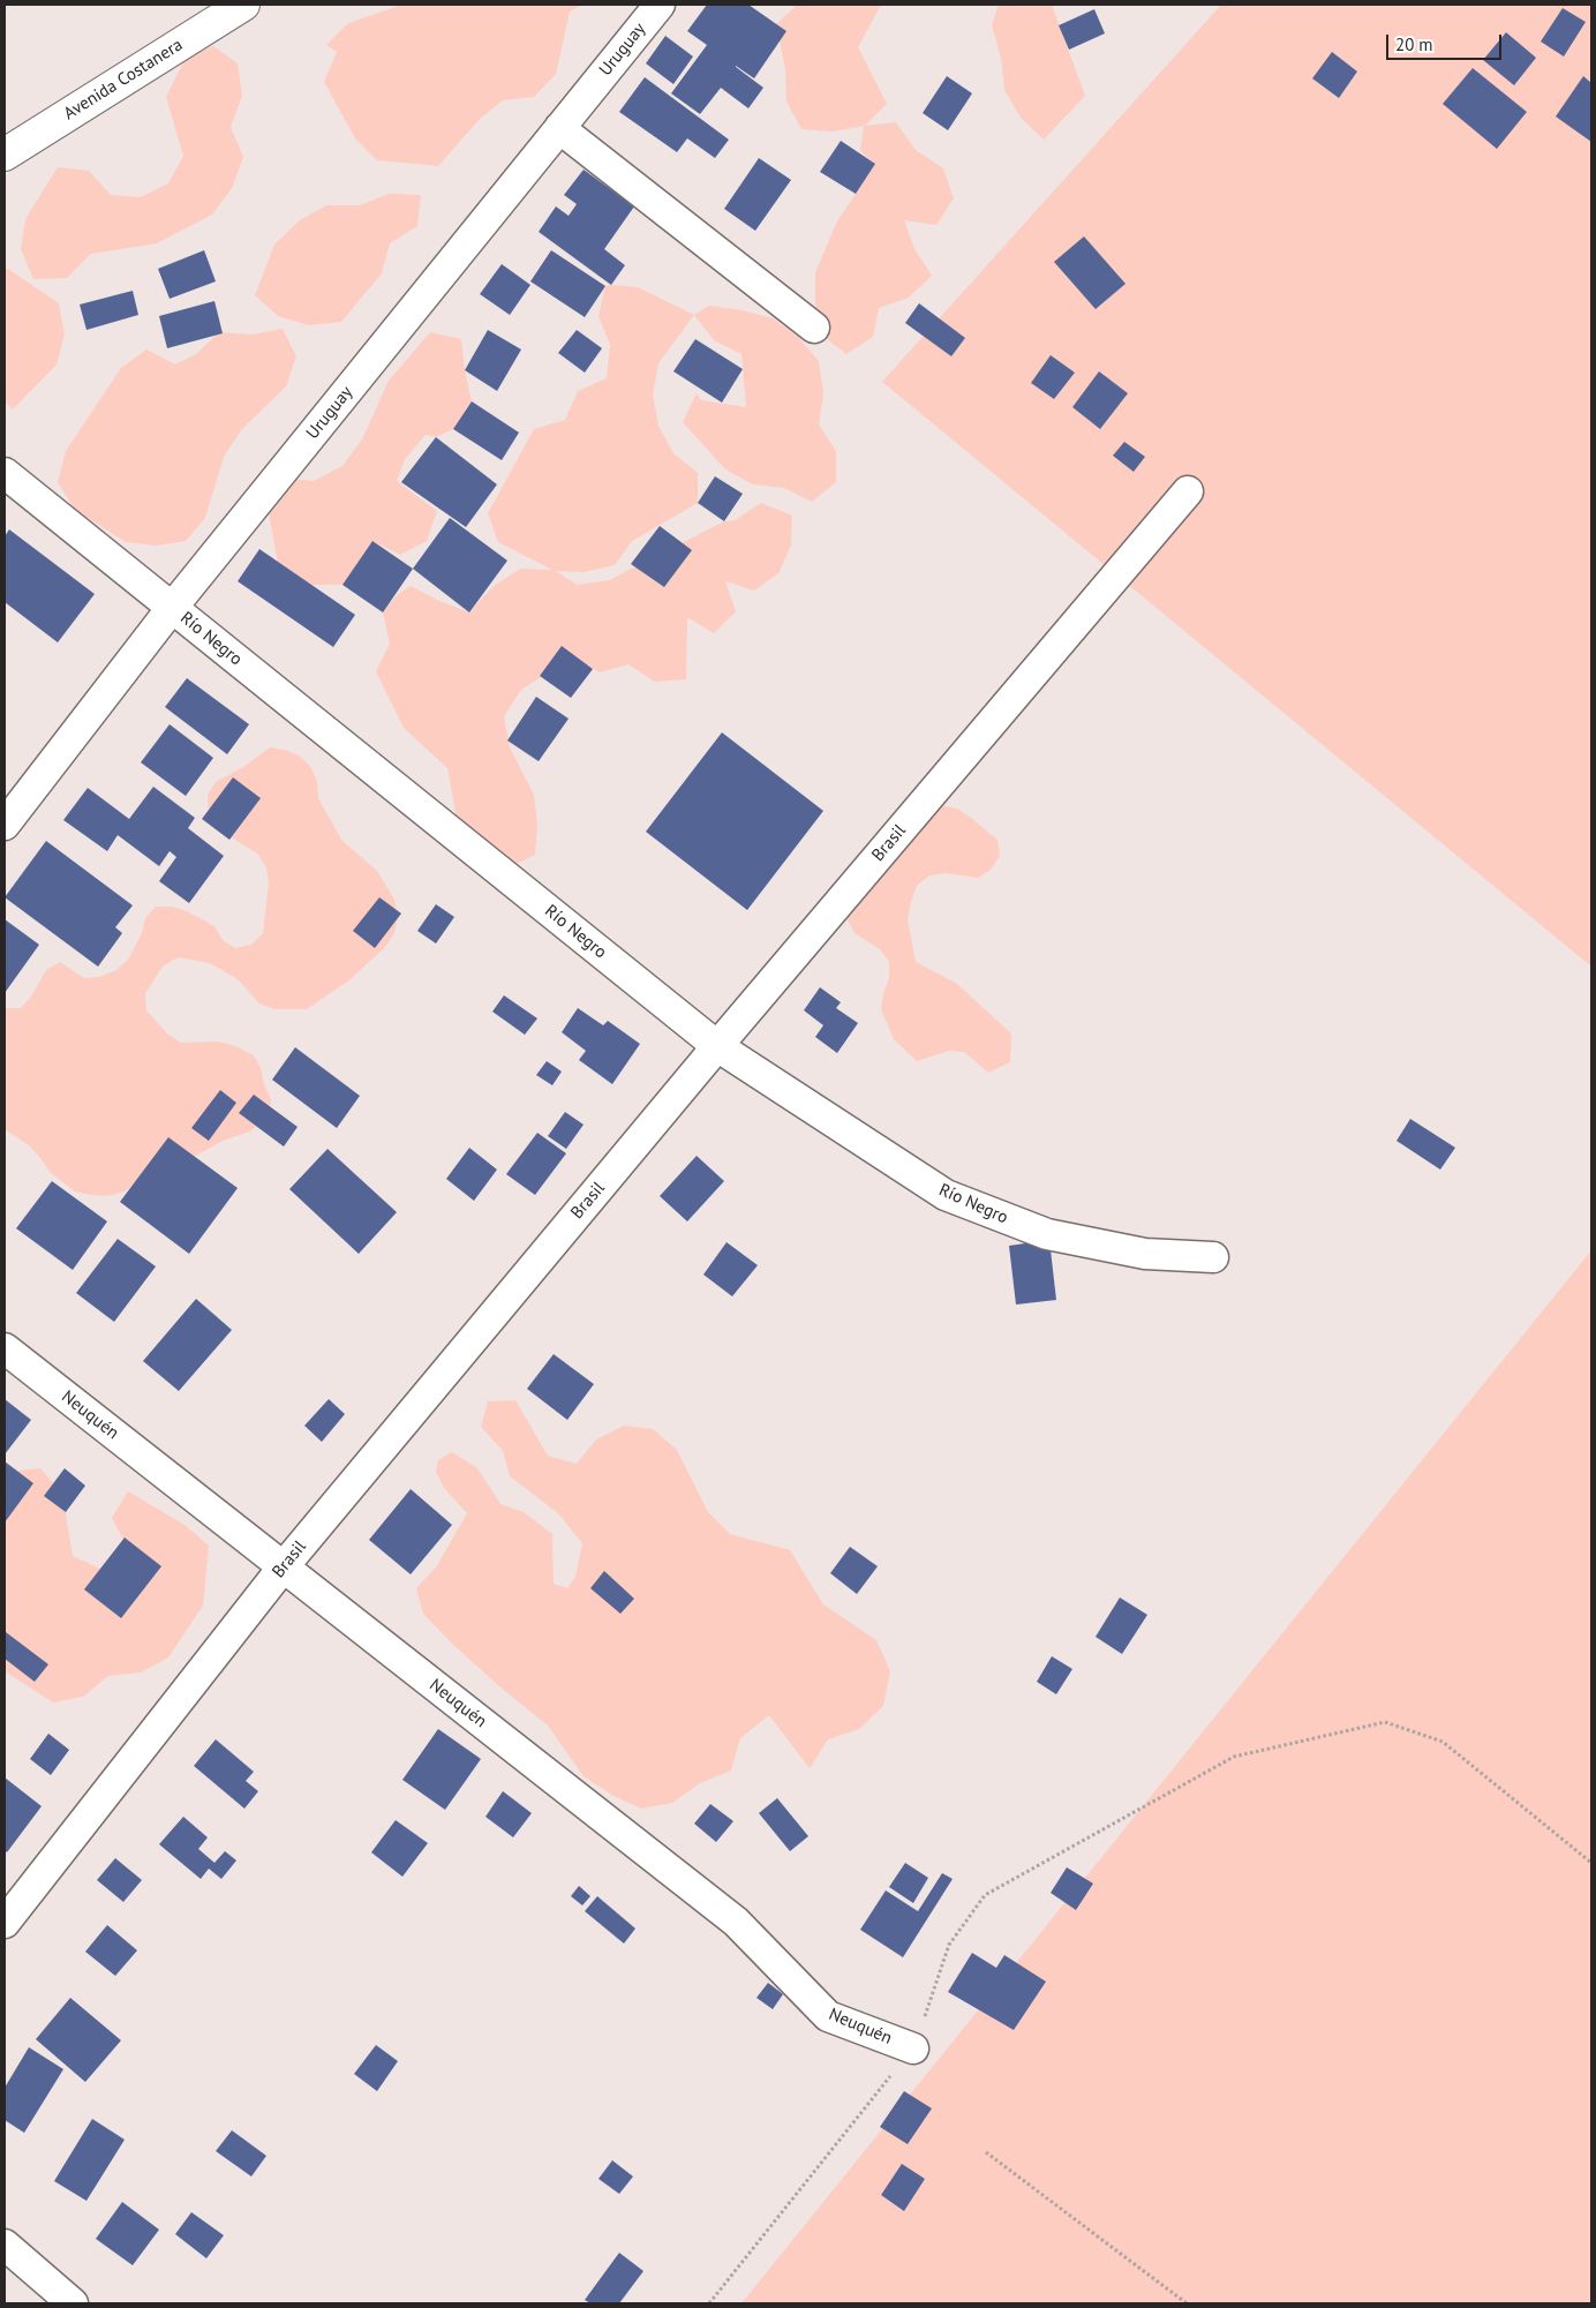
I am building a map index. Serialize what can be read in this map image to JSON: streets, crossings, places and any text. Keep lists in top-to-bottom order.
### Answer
{
  "streets": {
    "street": [
      "Uruguay",
      "Avenida Costanera",
      "Río Negro",
      "Brasil",
      "Neuquén"
    ]
  },
  "crossings": [
    ["Uruguay", "Río Negro"],
    ["Río Negro", "Brasil"],
    ["Brasil", "Neuquén"]
  ],
  "scale_bar": "20 m"
}
